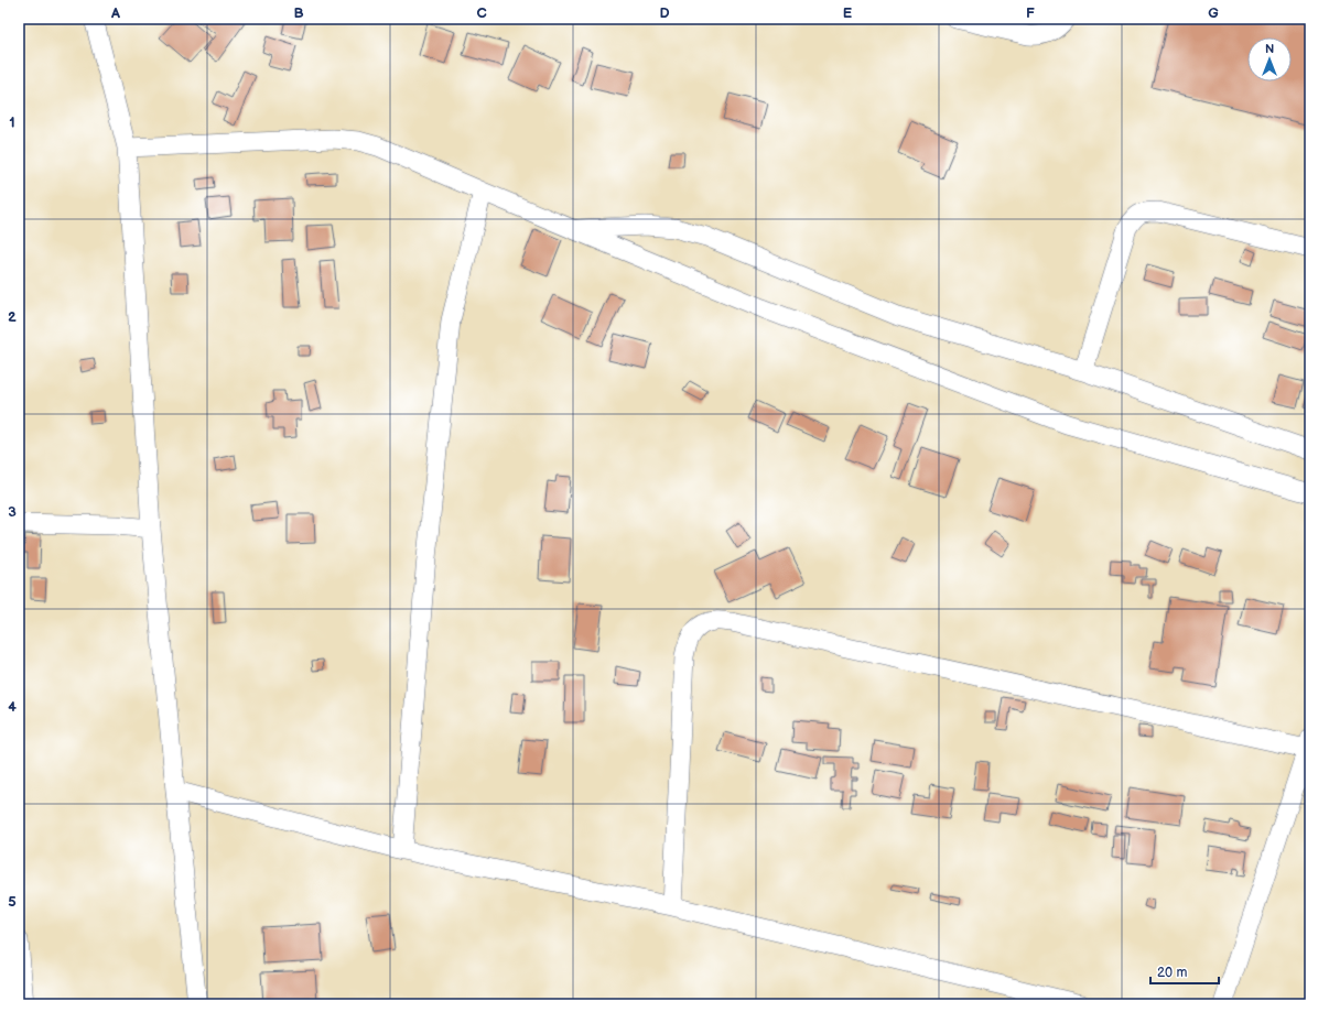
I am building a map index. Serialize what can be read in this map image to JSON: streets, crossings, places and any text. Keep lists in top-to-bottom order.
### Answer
{
  "scale_bar": "20 m",
  "north": "top",
  "grid": {
    "columns": [
      "A",
      "B",
      "C",
      "D",
      "E",
      "F",
      "G"
    ],
    "rows": [
      "1",
      "2",
      "3",
      "4",
      "5"
    ]
  }
}
